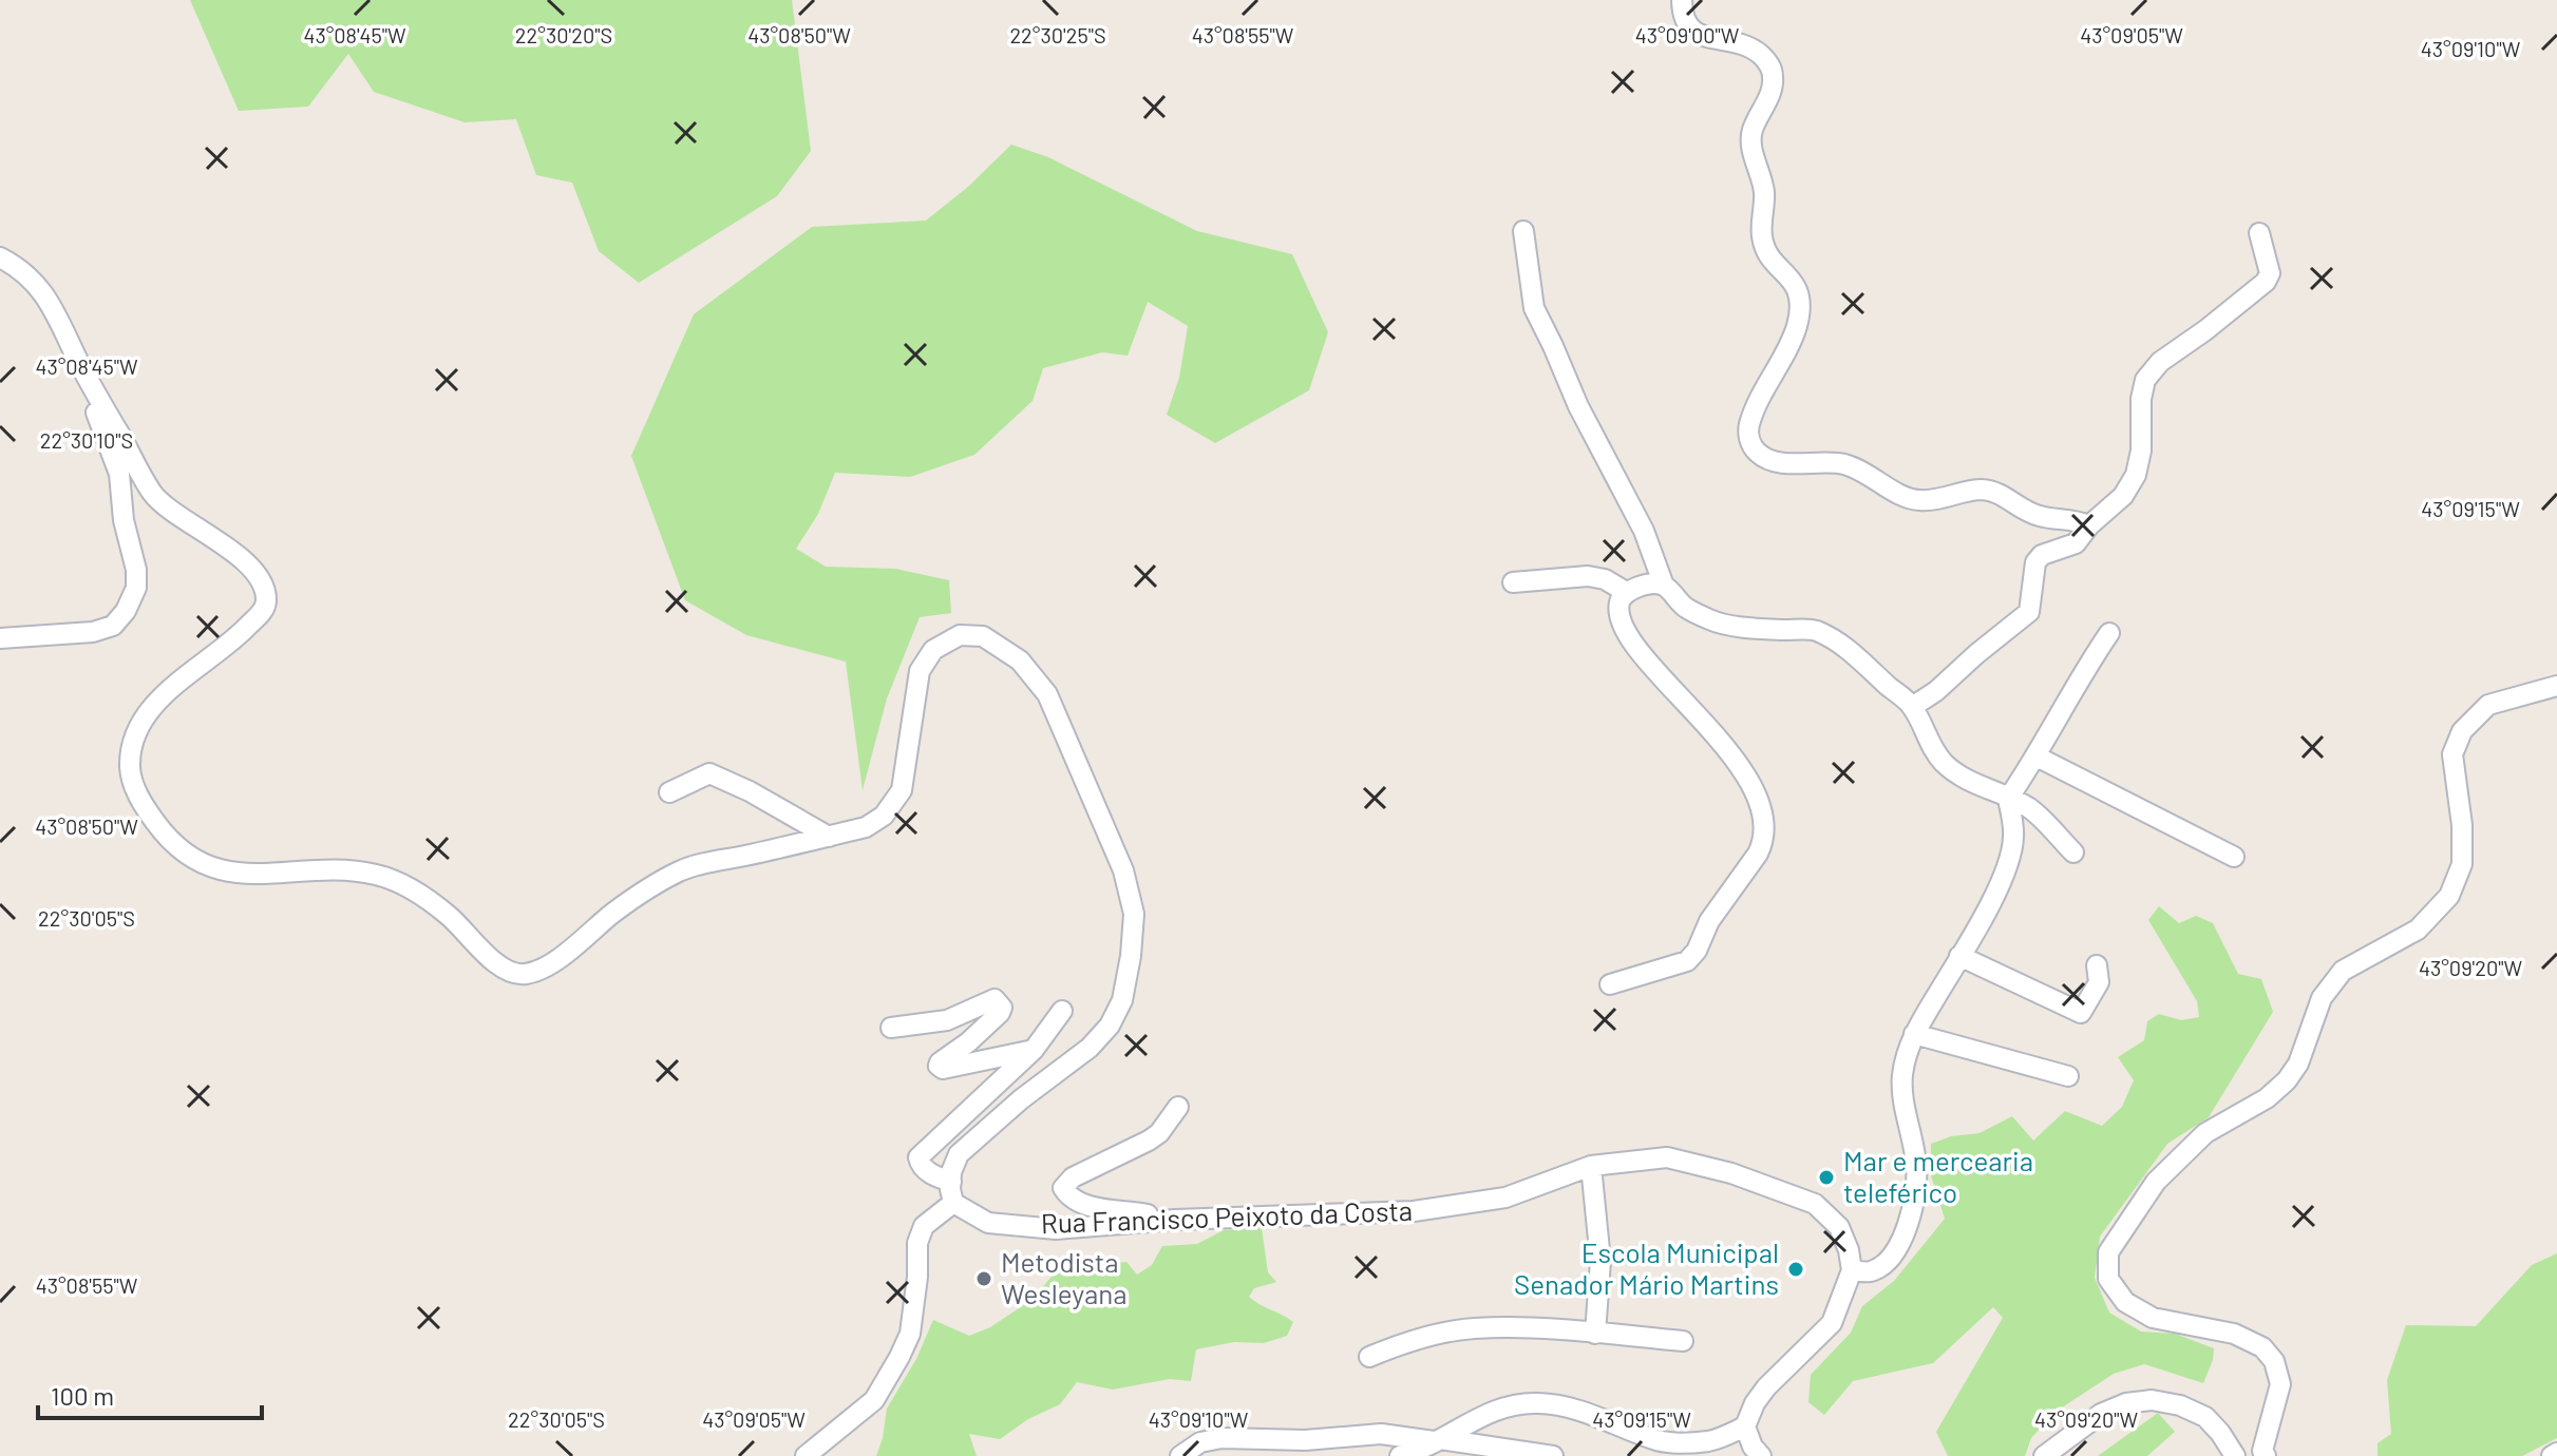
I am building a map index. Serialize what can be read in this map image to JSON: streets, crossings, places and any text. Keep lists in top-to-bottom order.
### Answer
{
  "streets": {
    "street": ["Rua Francisco Peixoto da Costa"]
  },
  "places": ["Mar e mercearia teleférico", "Escola Municipal Senador Mário Martins", "Metodista Wesleyana"],
  "scale_bar": "100 m",
  "coordinates": [
    "22°30'20\"S",
    "22°30'25\"S",
    "43°08'55\"W",
    "43°08'45\"W",
    "43°08'50\"W",
    "43°09'00\"W",
    "43°09'05\"W",
    "43°09'10\"W",
    "22°30'10\"S",
    "43°09'15\"W",
    "22°30'05\"S",
    "43°09'20\"W"
  ]
}
